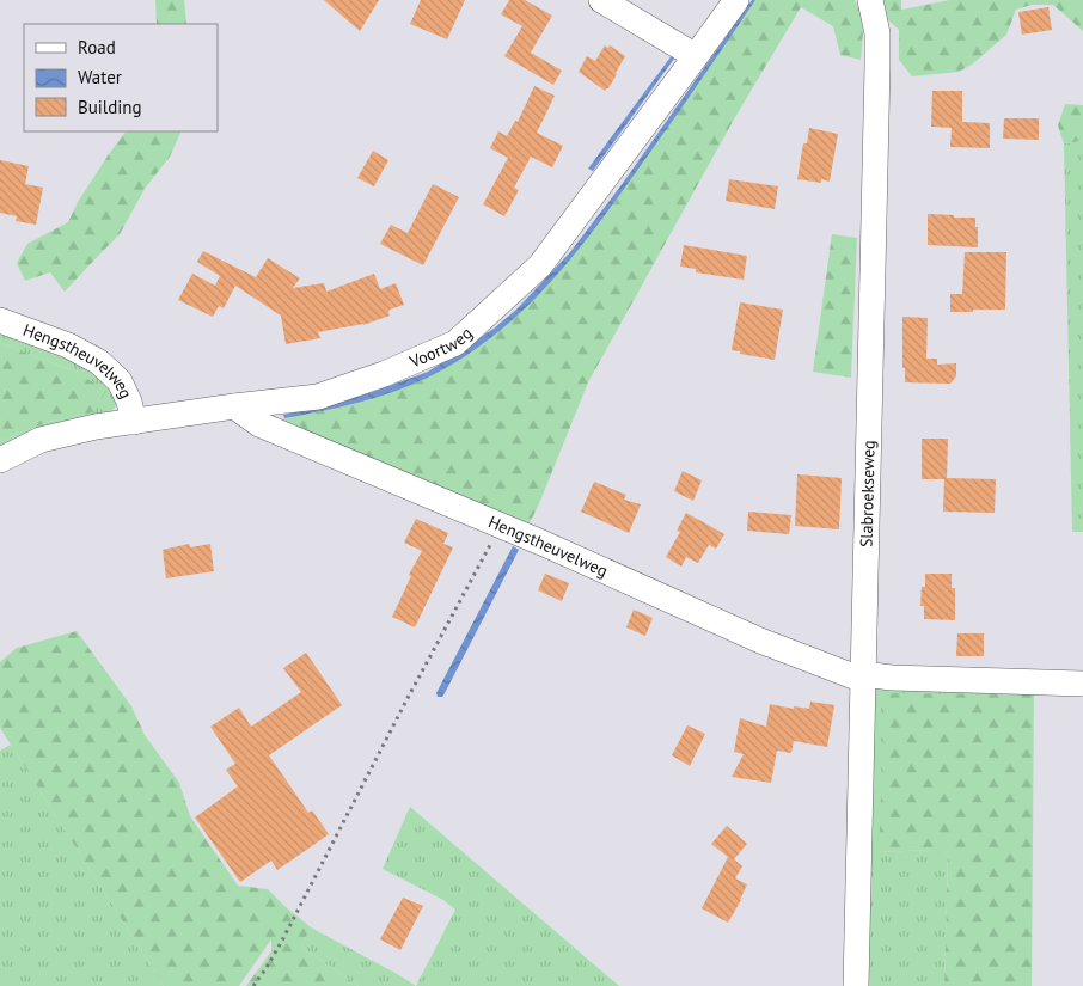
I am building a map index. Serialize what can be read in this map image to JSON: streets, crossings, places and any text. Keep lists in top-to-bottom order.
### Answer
{
  "streets": {
    "street": ["Voortweg", "Hengstheuvelweg", "Slabroekseweg"]
  },
  "crossings": [
    ["Voortweg", "Hengstheuvelweg"],
    ["Hengstheuvelweg", "Slabroekseweg"]
  ],
  "legend": ["Road", "Water", "Building"]
}
